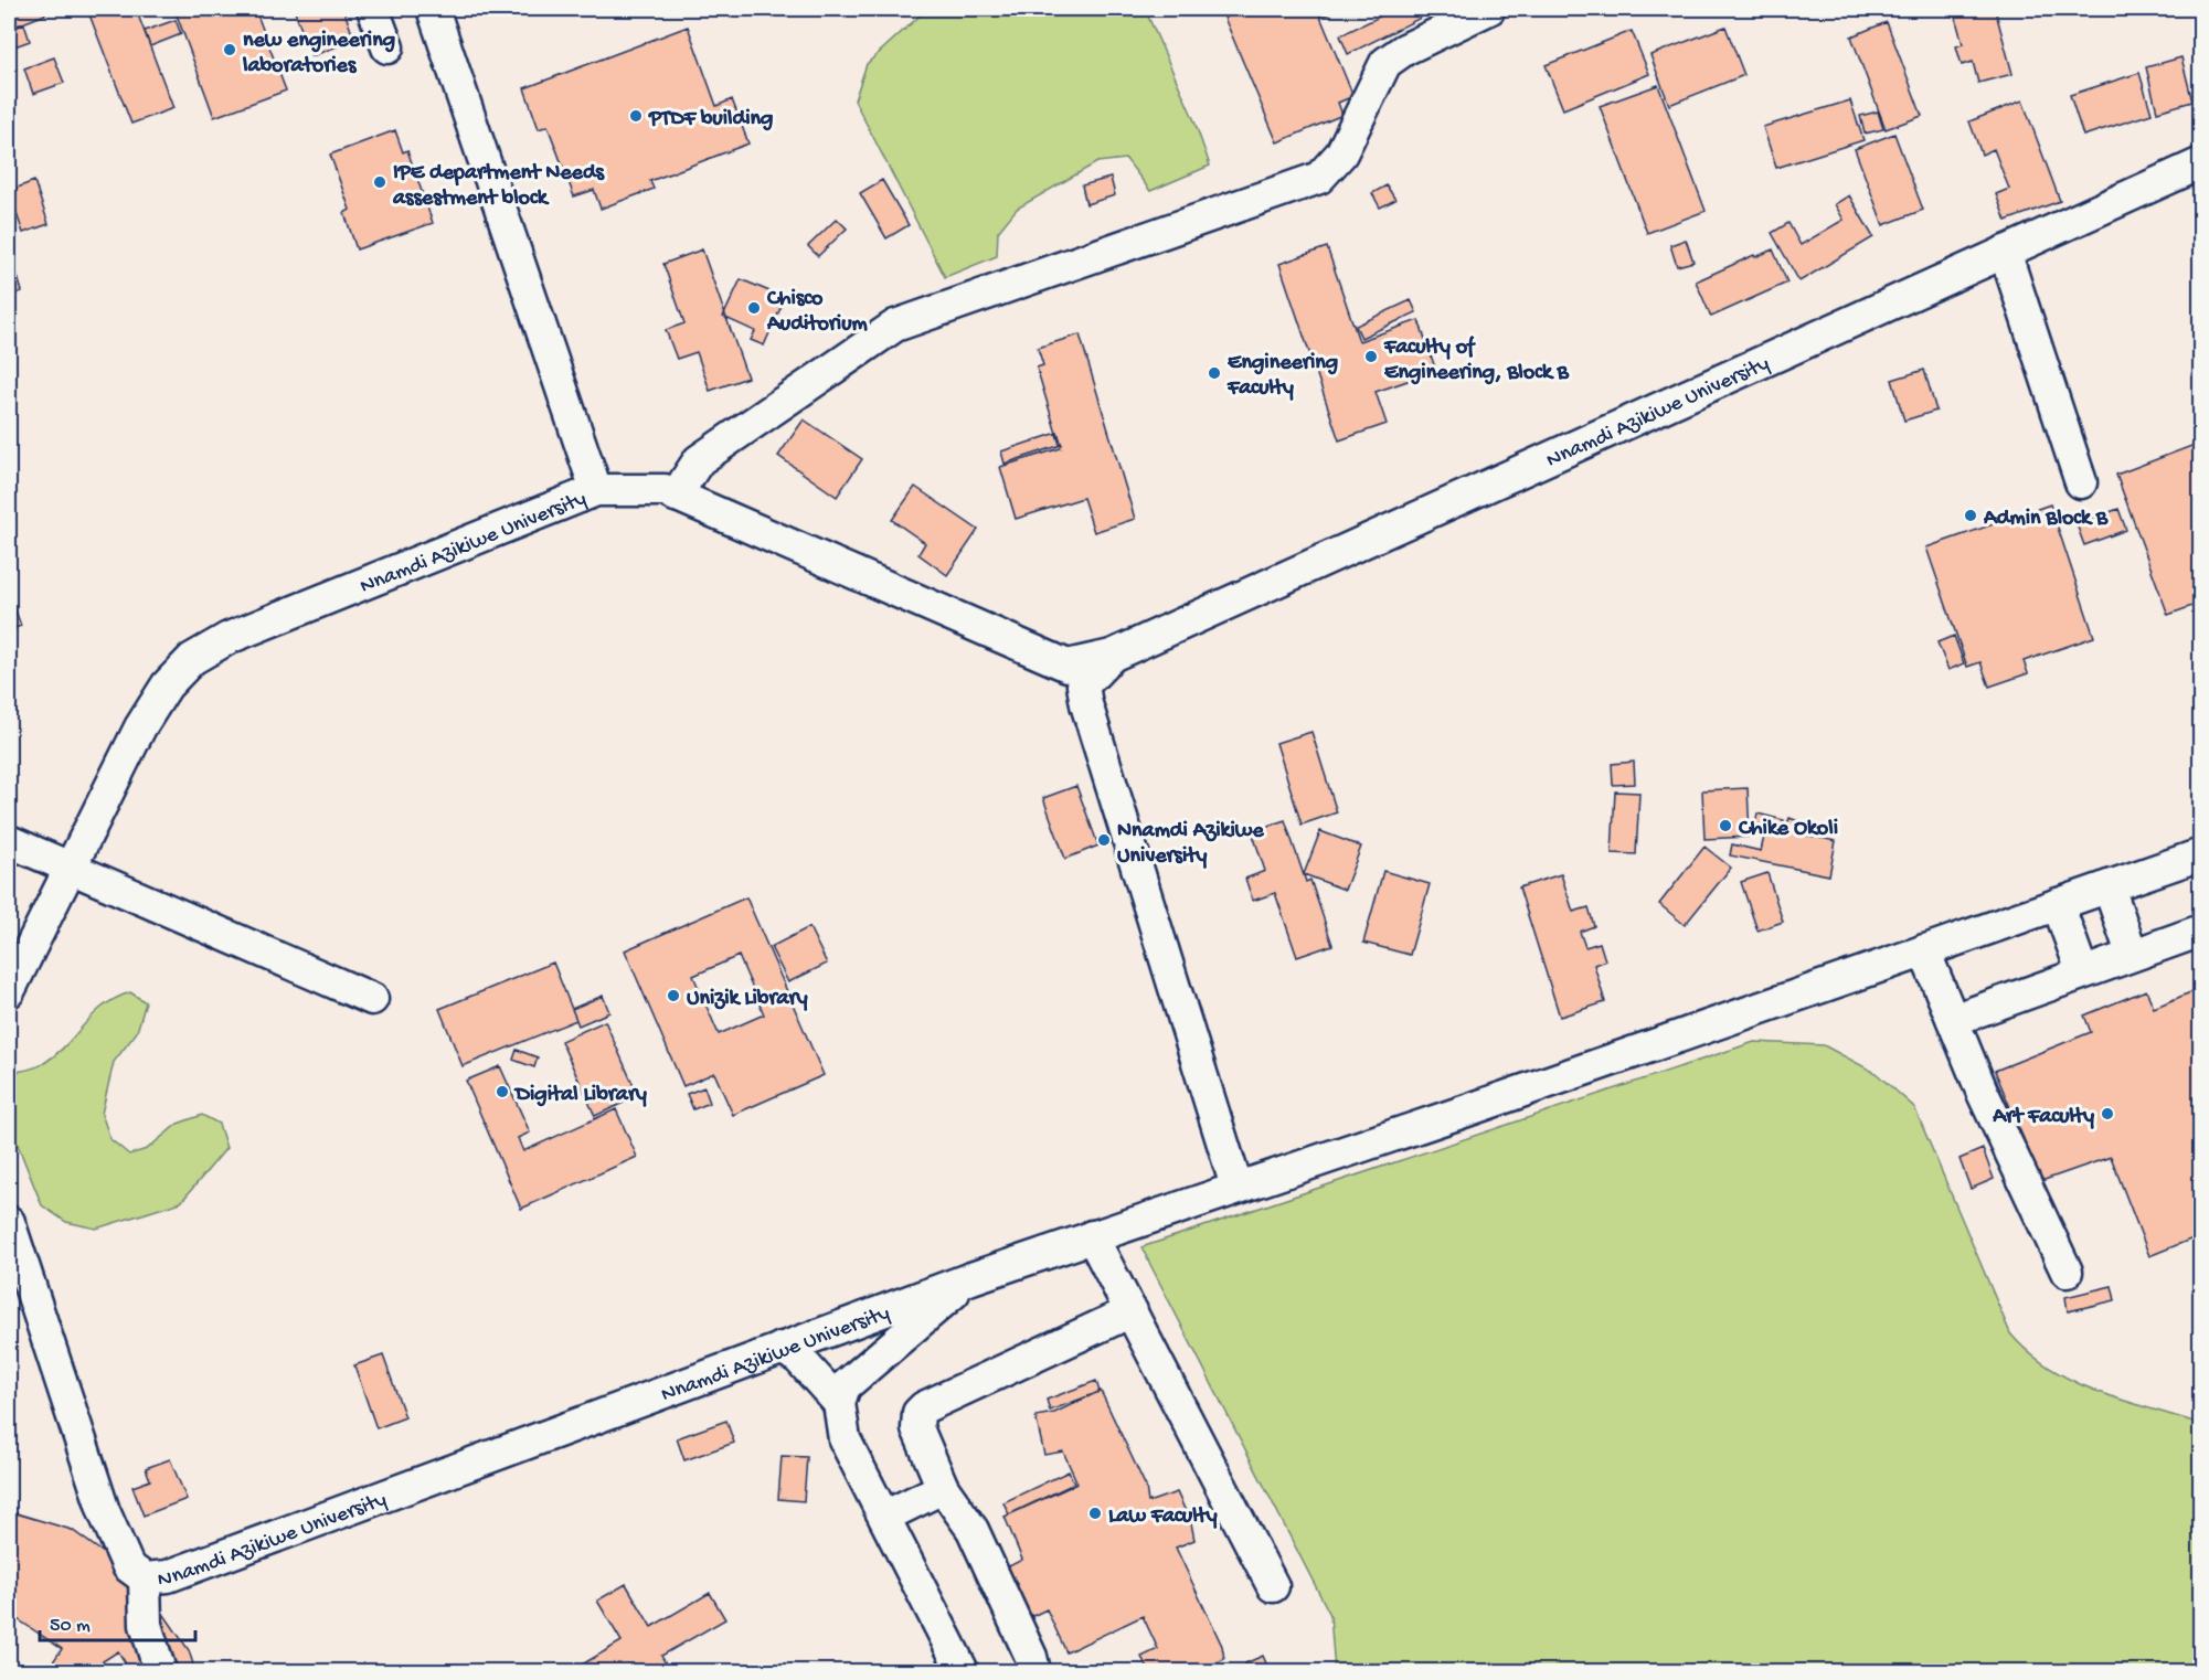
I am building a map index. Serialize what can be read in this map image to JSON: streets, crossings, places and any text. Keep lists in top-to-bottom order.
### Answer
{
  "streets": {
    "street": ["Nnamdi Azikiwe University"]
  },
  "places": [
    "new engineering laboratories",
    "PTDF building",
    "IPE department Needs assestment block",
    "Chisco Auditorium",
    "Faculty of Engineering, Block B",
    "Engineering Faculty",
    "Admin Block B",
    "Chike Okoli",
    "Nnamdi Azikiwe University",
    "Unizik Library",
    "Digital Library",
    "Art Faculty",
    "Law Faculty"
  ],
  "scale_bar": "50 m"
}
